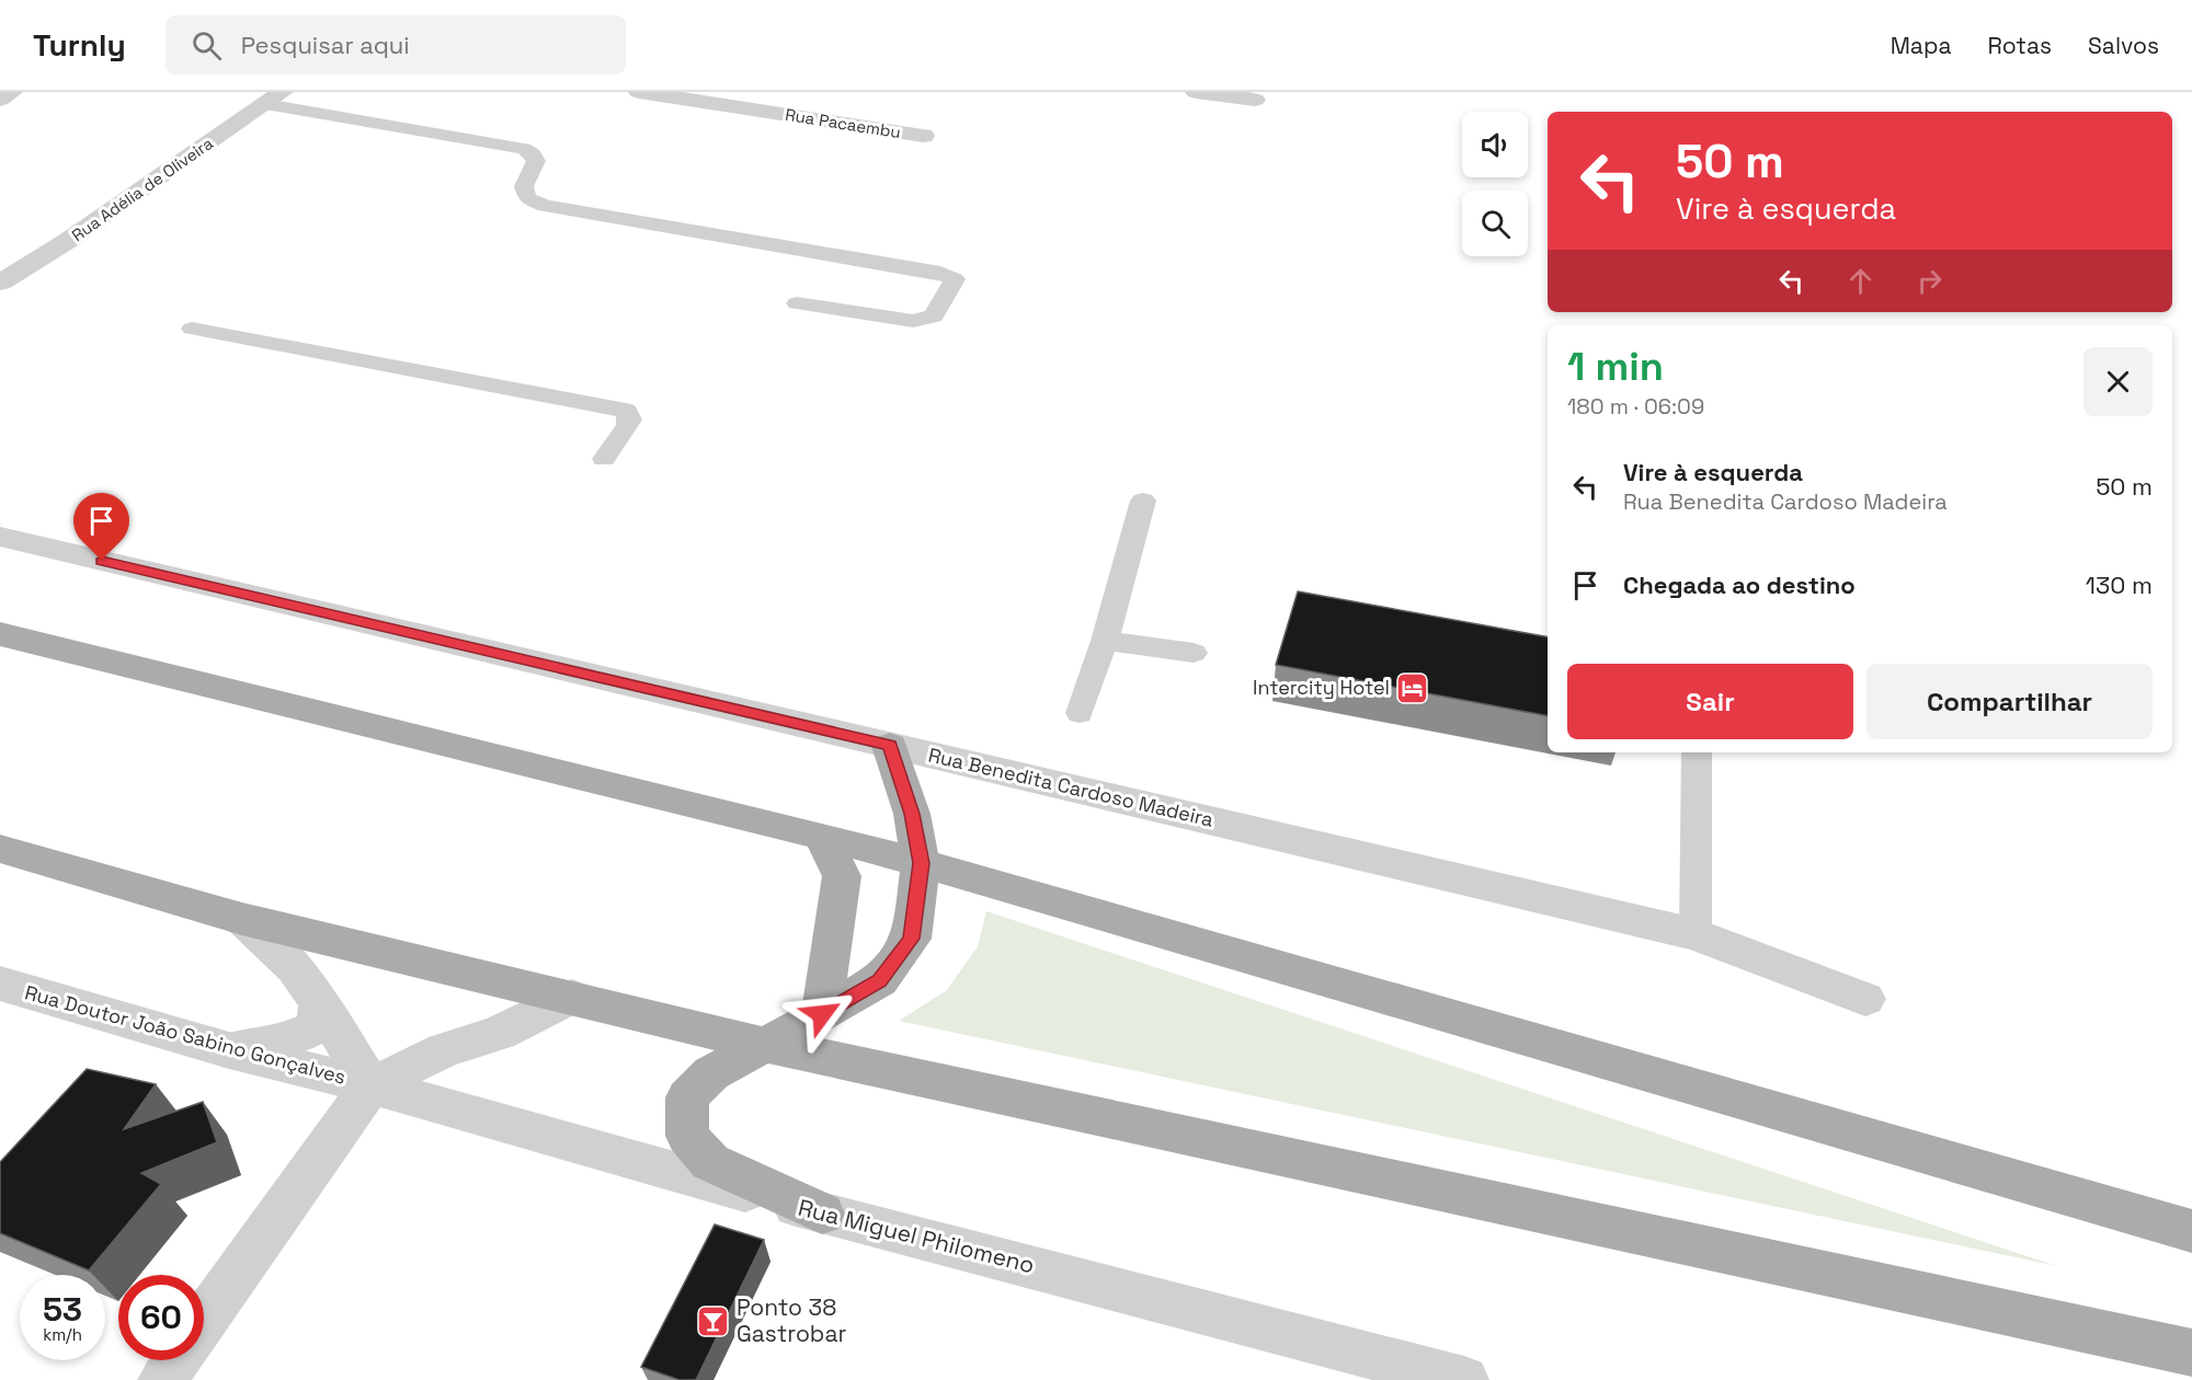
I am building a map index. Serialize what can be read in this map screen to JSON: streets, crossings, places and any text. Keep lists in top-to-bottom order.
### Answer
{
  "streets": {
    "street": [
      "Rua Pacaembu",
      "Rua Adélia de Oliveira",
      "Rua Benedita Cardoso Madeira",
      "Rua Doutor João Sabino Gonçalves",
      "Rua Miguel Philomeno"
    ]
  },
  "crossings": [
    ["Rua Doutor João Sabino Gonçalves", "Rua Miguel Philomeno"]
  ],
  "places": {
    "hotel": ["Intercity Hotel"],
    "bar": ["Ponto 38 Gastrobar"]
  },
  "page": {
    "header": "Turnly",
    "search": "Pesquisar aqui",
    "nav": ["Mapa", "Rotas", "Salvos"],
    "turn": ["50 m", "Vire à esquerda"],
    "heading": ["1 min", "180 m · 06:09"],
    "list": [
      {
        "name": "Vire à esquerda",
        "note": "Rua Benedita Cardoso Madeira",
        "value": "50 m"
      },
      {
        "name": "Chegada ao destino",
        "value": "130 m"
      }
    ],
    "buttons": ["Sair", "Compartilhar"],
    "speed": "53 km/h",
    "limit": "60"
  }
}
